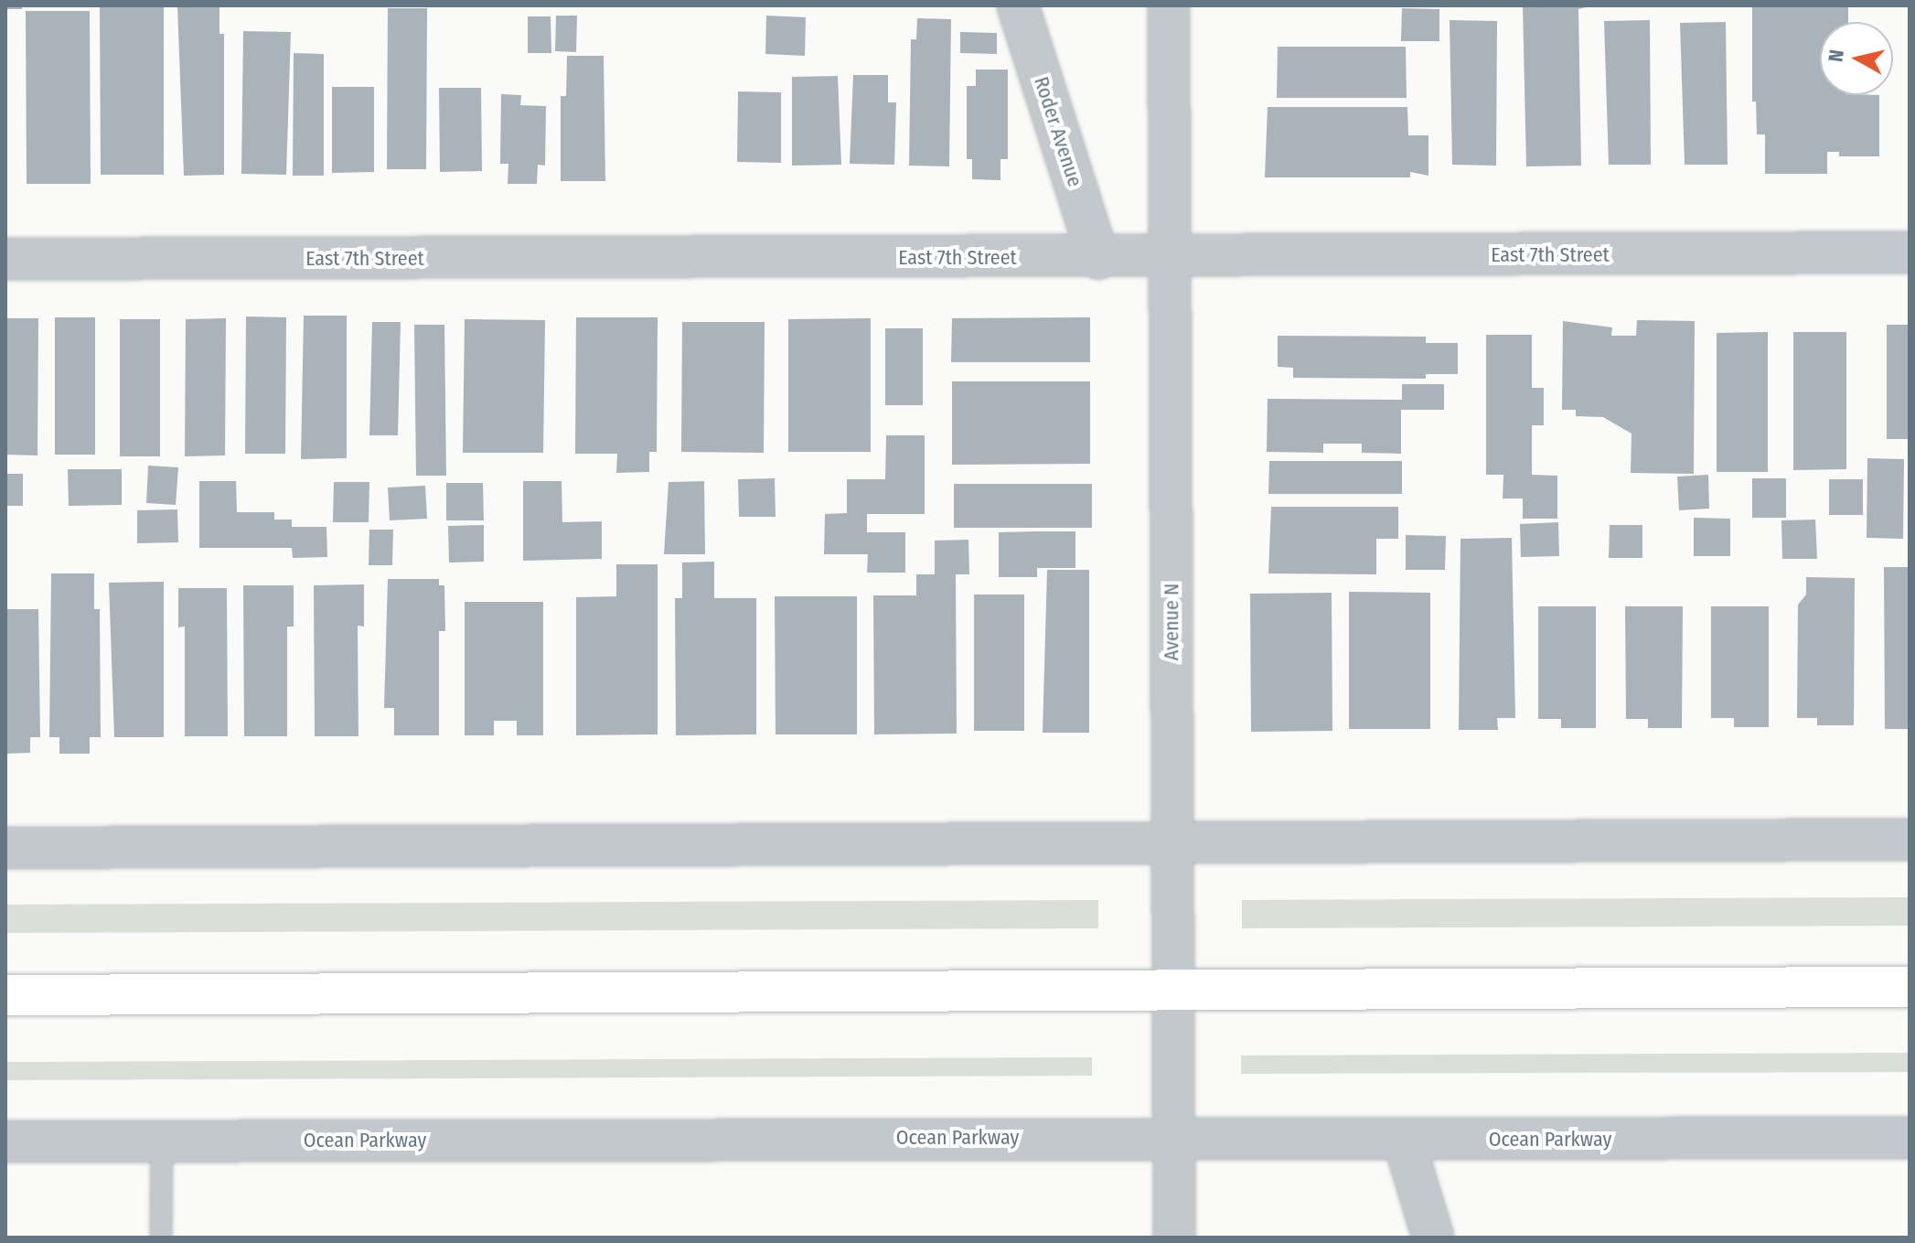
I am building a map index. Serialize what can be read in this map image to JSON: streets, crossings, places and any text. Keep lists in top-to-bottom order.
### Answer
{
  "streets": {
    "street": [
      "Roder Avenue",
      "East 7th Street",
      "Avenue N",
      "Ocean Parkway"
    ]
  },
  "crossings": [
    ["Roder Avenue", "East 7th Street"],
    ["East 7th Street", "Avenue N"],
    ["Avenue N", "Ocean Parkway"]
  ],
  "north": "left"
}
